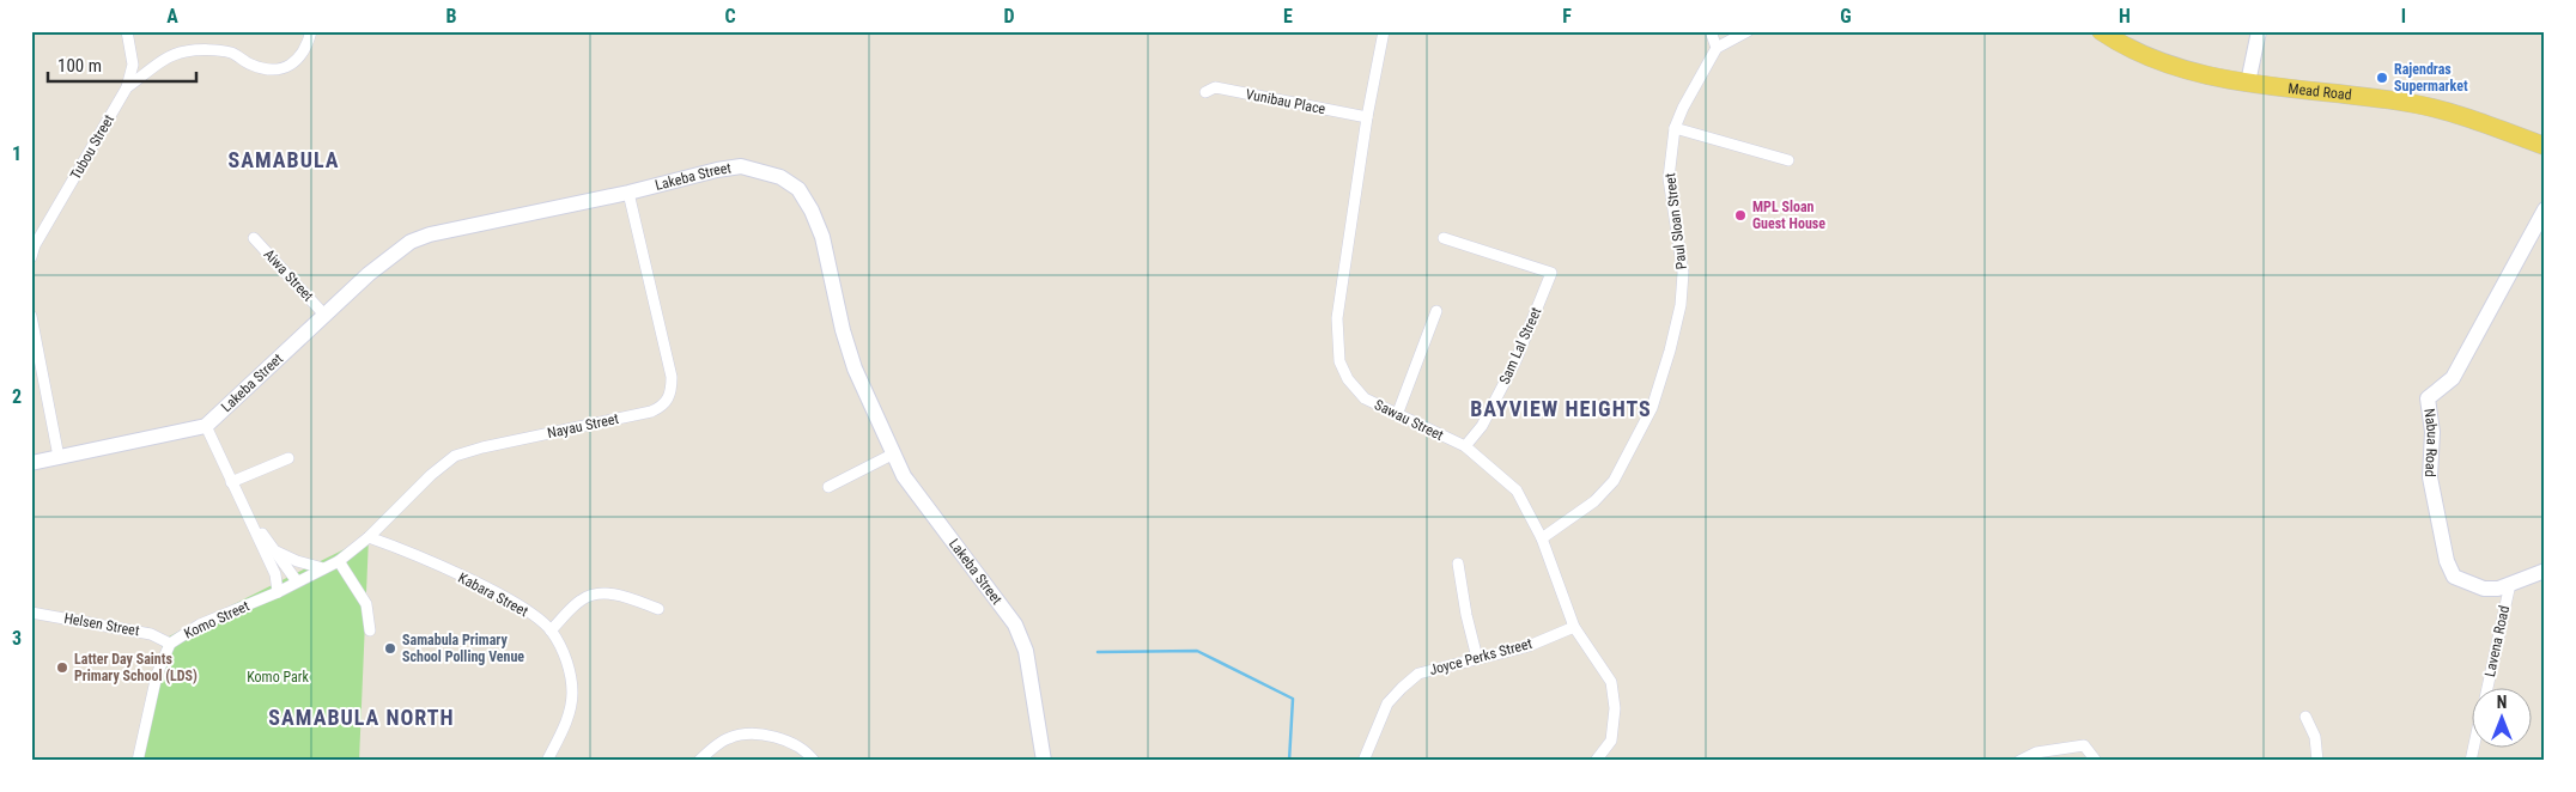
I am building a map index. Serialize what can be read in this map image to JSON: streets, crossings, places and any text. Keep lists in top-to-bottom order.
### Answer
{
  "streets": {
    "main road": ["Mead Road", "Lakeba Street", "Nabua Road"],
    "street": [
      "Vunibau Place",
      "Tubou Street",
      "Paul Sloan Street",
      "Aiwa Street",
      "Sam Lal Street",
      "Sawau Street",
      "Nayau Street",
      "Kabara Street",
      "Komo Street",
      "Helsen Street",
      "Lavena Road",
      "Joyce Perks Street"
    ]
  },
  "crossings": [
    ["Vunibau Place", "Sawau Street"],
    ["Lakeba Street", "Aiwa Street"],
    ["Lakeba Street", "Nayau Street"],
    ["Paul Sloan Street", "Sawau Street"],
    ["Sam Lal Street", "Sawau Street"],
    ["Sawau Street", "Joyce Perks Street"],
    ["Nayau Street", "Kabara Street"],
    ["Nayau Street", "Komo Street"],
    ["Nabua Road", "Lavena Road"],
    ["Komo Street", "Helsen Street"]
  ],
  "districts": ["SAMABULA", "BAYVIEW HEIGHTS", "SAMABULA NORTH"],
  "parks": ["Komo Park"],
  "places": [
    "Rajendras Supermarket",
    "MPL Sloan Guest House",
    "Samabula Primary School Polling Venue",
    "Latter Day Saints Primary School (LDS)"
  ],
  "scale_bar": "100 m",
  "north": "top",
  "grid": {
    "columns": [
      "A",
      "B",
      "C",
      "D",
      "E",
      "F",
      "G",
      "H",
      "I"
    ],
    "rows": ["1", "2", "3"]
  }
}
